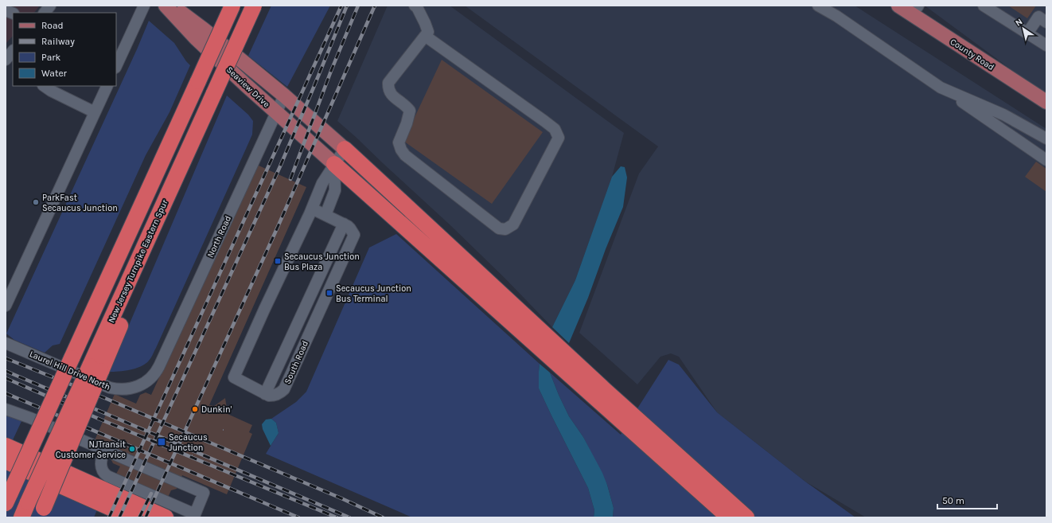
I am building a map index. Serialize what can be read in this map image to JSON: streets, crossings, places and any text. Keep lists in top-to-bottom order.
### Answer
{
  "streets": {
    "highway": ["New Jersey Turnpike Eastern Spur"],
    "main road": ["County Road", "Seaview Drive"],
    "street": ["North Road", "South Road", "Laurel Hill Drive North"]
  },
  "crossings": [
    ["Seaview Drive", "North Road"],
    ["North Road", "Laurel Hill Drive North"]
  ],
  "places": {
    "other": ["ParkFast Secaucus Junction", "Dunkin'", "NJTransit Customer Service"],
    "transit": ["Secaucus Junction Bus Plaza", "Secaucus Junction Bus Terminal", "Secaucus Junction"]
  },
  "legend": [
    "Road",
    "Railway",
    "Park",
    "Water"
  ],
  "scale_bar": "50 m",
  "north": "top left"
}
